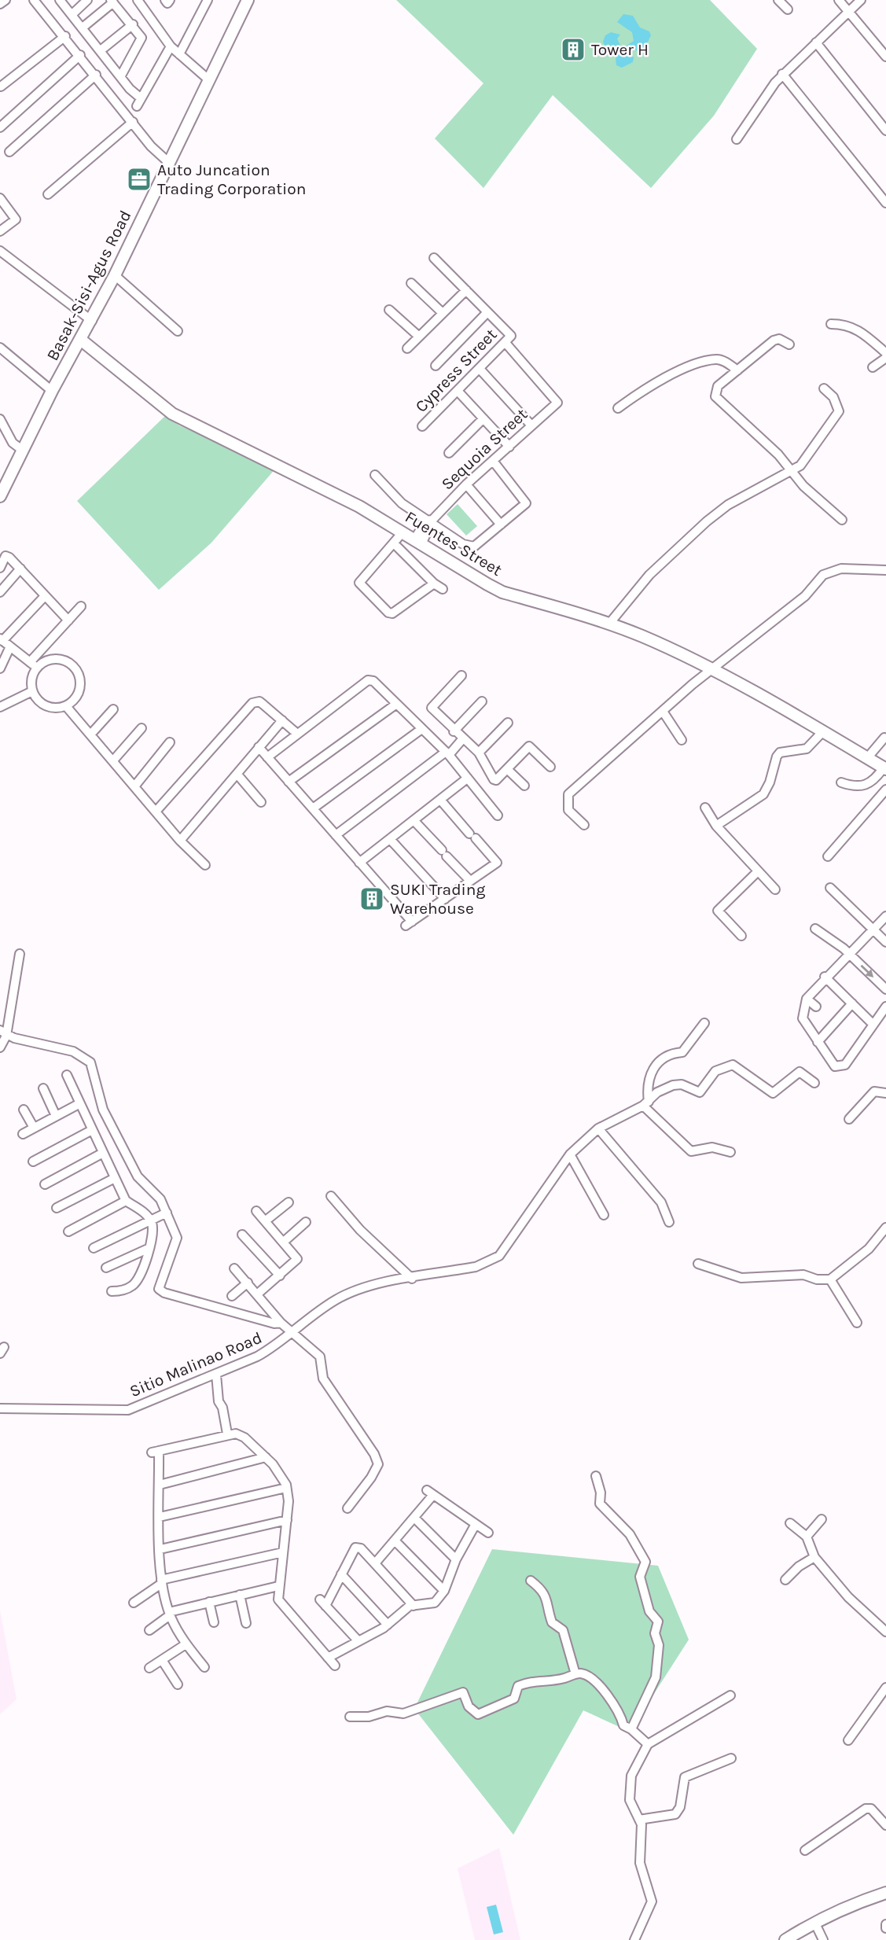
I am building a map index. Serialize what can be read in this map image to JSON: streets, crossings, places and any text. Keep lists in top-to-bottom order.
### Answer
{
  "streets": {
    "street": [
      "Basak-Sisi-Agus Road",
      "Cypress Street",
      "Sequoia Street",
      "Fuentes Street",
      "Sitio Malinao Road"
    ]
  },
  "crossings": [
    ["Basak-Sisi-Agus Road", "Fuentes Street"],
    ["Cypress Street", "Sequoia Street"],
    ["Sequoia Street", "Fuentes Street"]
  ],
  "places": {
    "building": ["Tower H", "SUKI Trading Warehouse"],
    "office": ["Auto Juncation Trading Corporation"]
  }
}
